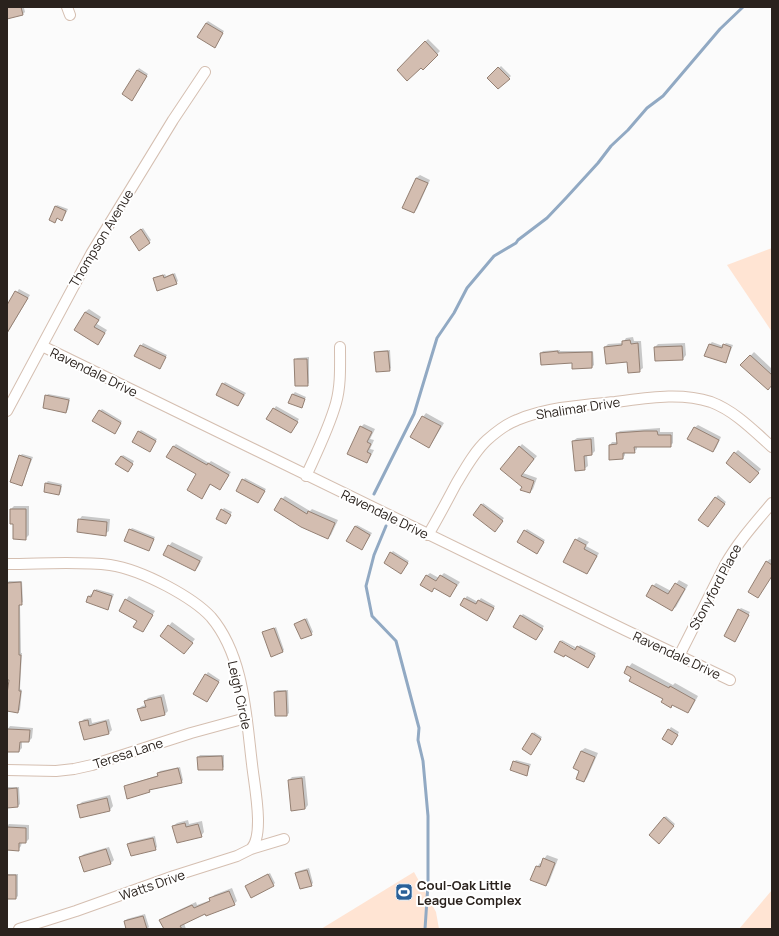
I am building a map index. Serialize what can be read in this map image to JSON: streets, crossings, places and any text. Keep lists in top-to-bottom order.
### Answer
{
  "streets": {
    "street": [
      "Thompson Avenue",
      "Ravendale Drive",
      "Shalimar Drive",
      "Stonyford Place",
      "Leigh Circle",
      "Teresa Lane",
      "Watts Drive"
    ]
  },
  "crossings": [
    ["Thompson Avenue", "Ravendale Drive"],
    ["Ravendale Drive", "Shalimar Drive"],
    ["Ravendale Drive", "Stonyford Place"],
    ["Leigh Circle", "Teresa Lane"],
    ["Leigh Circle", "Watts Drive"]
  ],
  "places": {
    "sports": ["Coul-Oak Little League Complex"]
  }
}
